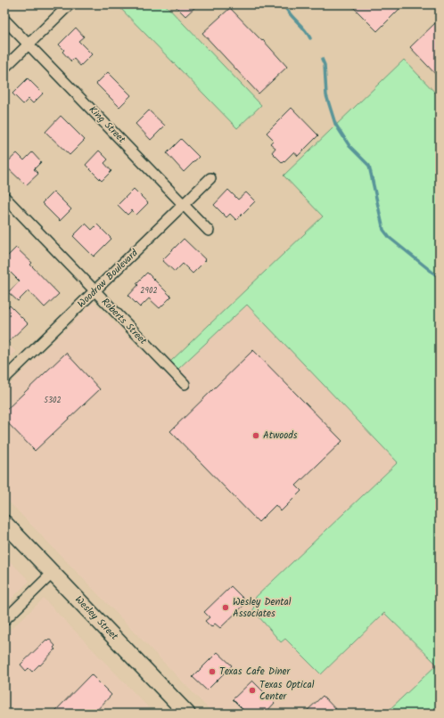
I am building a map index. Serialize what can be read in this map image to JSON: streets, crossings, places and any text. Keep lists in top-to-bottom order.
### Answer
{
  "streets": {
    "main road": ["Wesley Street"],
    "street": ["King Street", "Woodrow Boulevard", "Roberts Street"]
  },
  "crossings": [
    ["King Street", "Woodrow Boulevard"],
    ["Woodrow Boulevard", "Roberts Street"]
  ],
  "places": [
    "Atwoods",
    "Wesley Dental Associates",
    "Texas Cafe Diner",
    "Texas Optical Center"
  ],
  "house_numbers": ["2902", "5302"]
}
